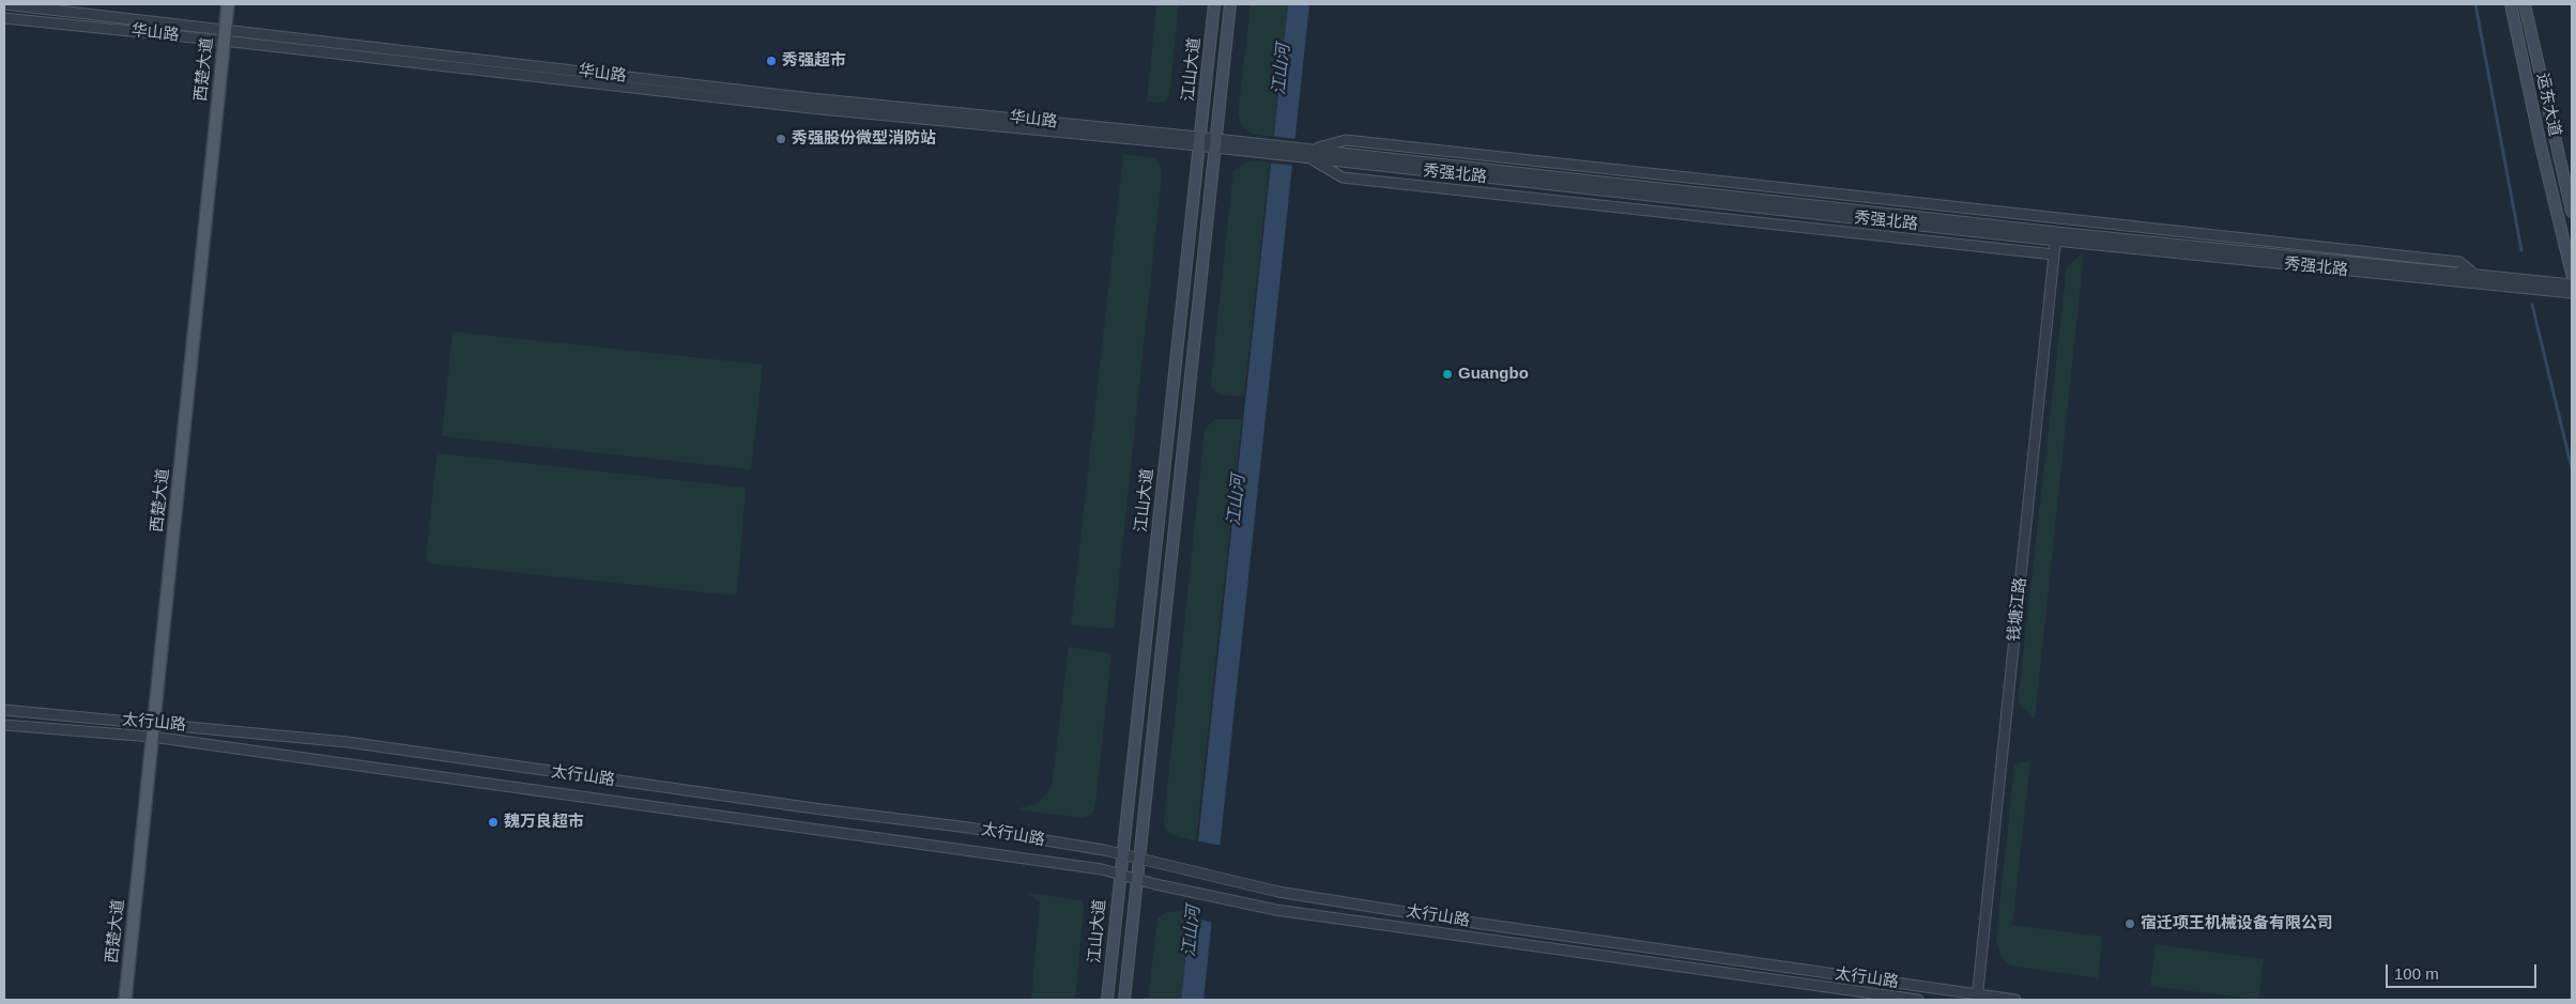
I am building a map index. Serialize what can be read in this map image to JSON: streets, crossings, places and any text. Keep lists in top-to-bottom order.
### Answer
{
  "streets": {
    "main road": ["西楚大道", "江山大道", "运东大道"],
    "street": [
      "华山路",
      "秀强北路",
      "钱塘江路",
      "太行山路"
    ]
  },
  "crossings": [
    ["华山路", "西楚大道"],
    ["华山路", "江山大道"],
    ["华山路", "秀强北路"],
    ["西楚大道", "太行山路"],
    ["江山大道", "秀强北路"],
    ["江山大道", "太行山路"],
    ["秀强北路", "钱塘江路"],
    ["钱塘江路", "太行山路"]
  ],
  "water": ["江山河"],
  "places": [
    "秀强超市",
    "秀强股份微型消防站",
    "Guangbo",
    "魏万良超市",
    "宿迁项王机械设备有限公司"
  ],
  "scale_bar": "100 m"
}
